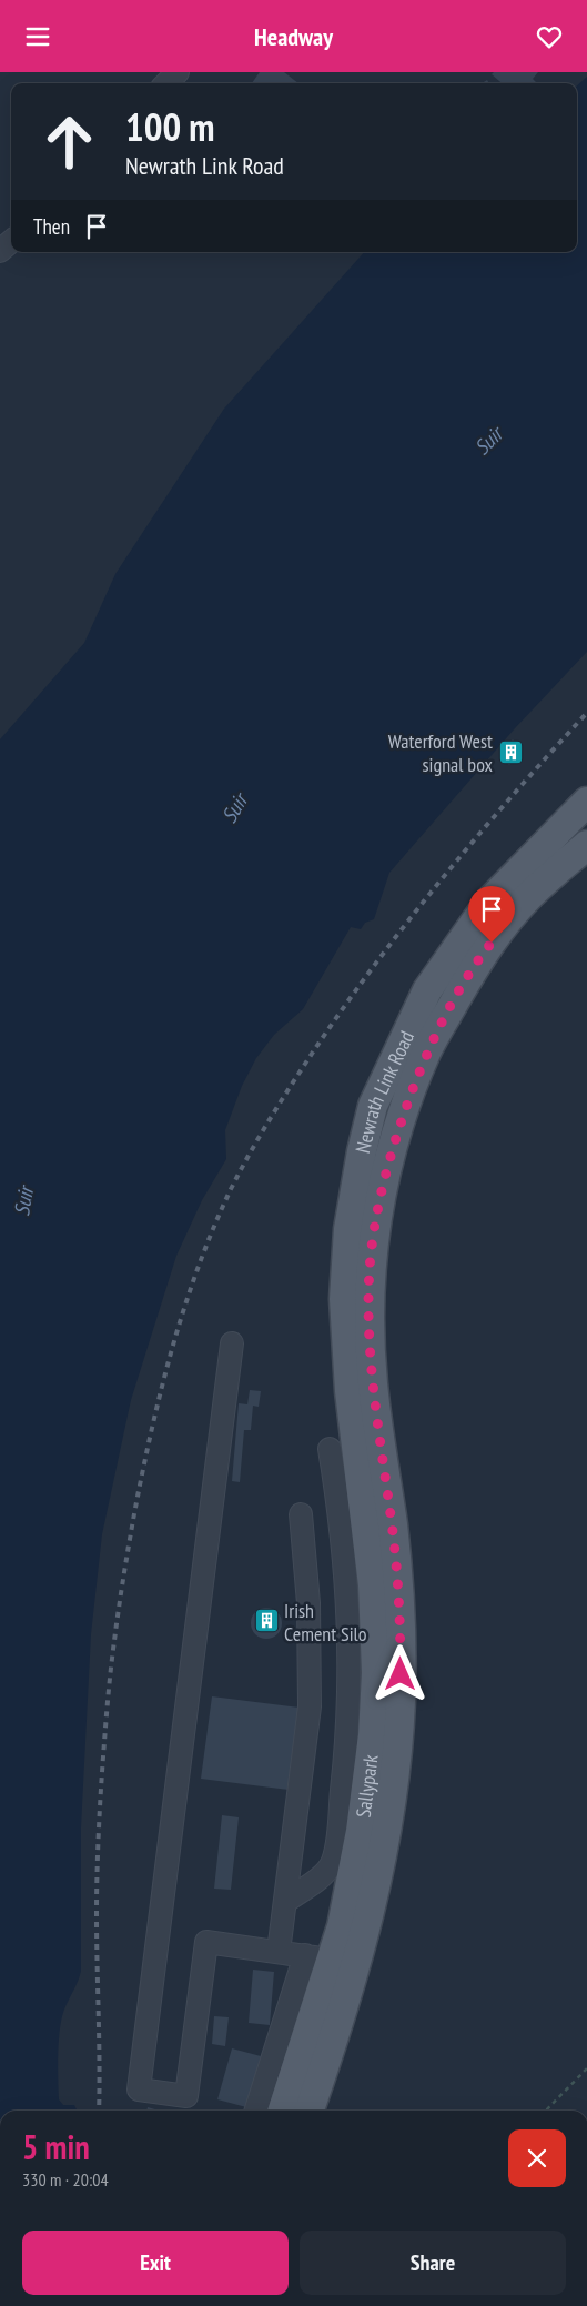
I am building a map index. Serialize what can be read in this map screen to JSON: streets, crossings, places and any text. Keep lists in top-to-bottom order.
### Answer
{
  "streets": {
    "main road": ["Newrath Link Road", "Sallypark"]
  },
  "crossings": [
    ["Newrath Link Road", "Sallypark"]
  ],
  "water": ["Suir"],
  "places": {
    "building": ["Waterford West signal box", "Irish Cement Silo"]
  },
  "page": {
    "header": "Headway",
    "turn": ["100 m", "Newrath Link Road"],
    "then": "Then",
    "heading": ["5 min", "330 m · 20:04"],
    "buttons": ["Exit", "Share"]
  }
}
